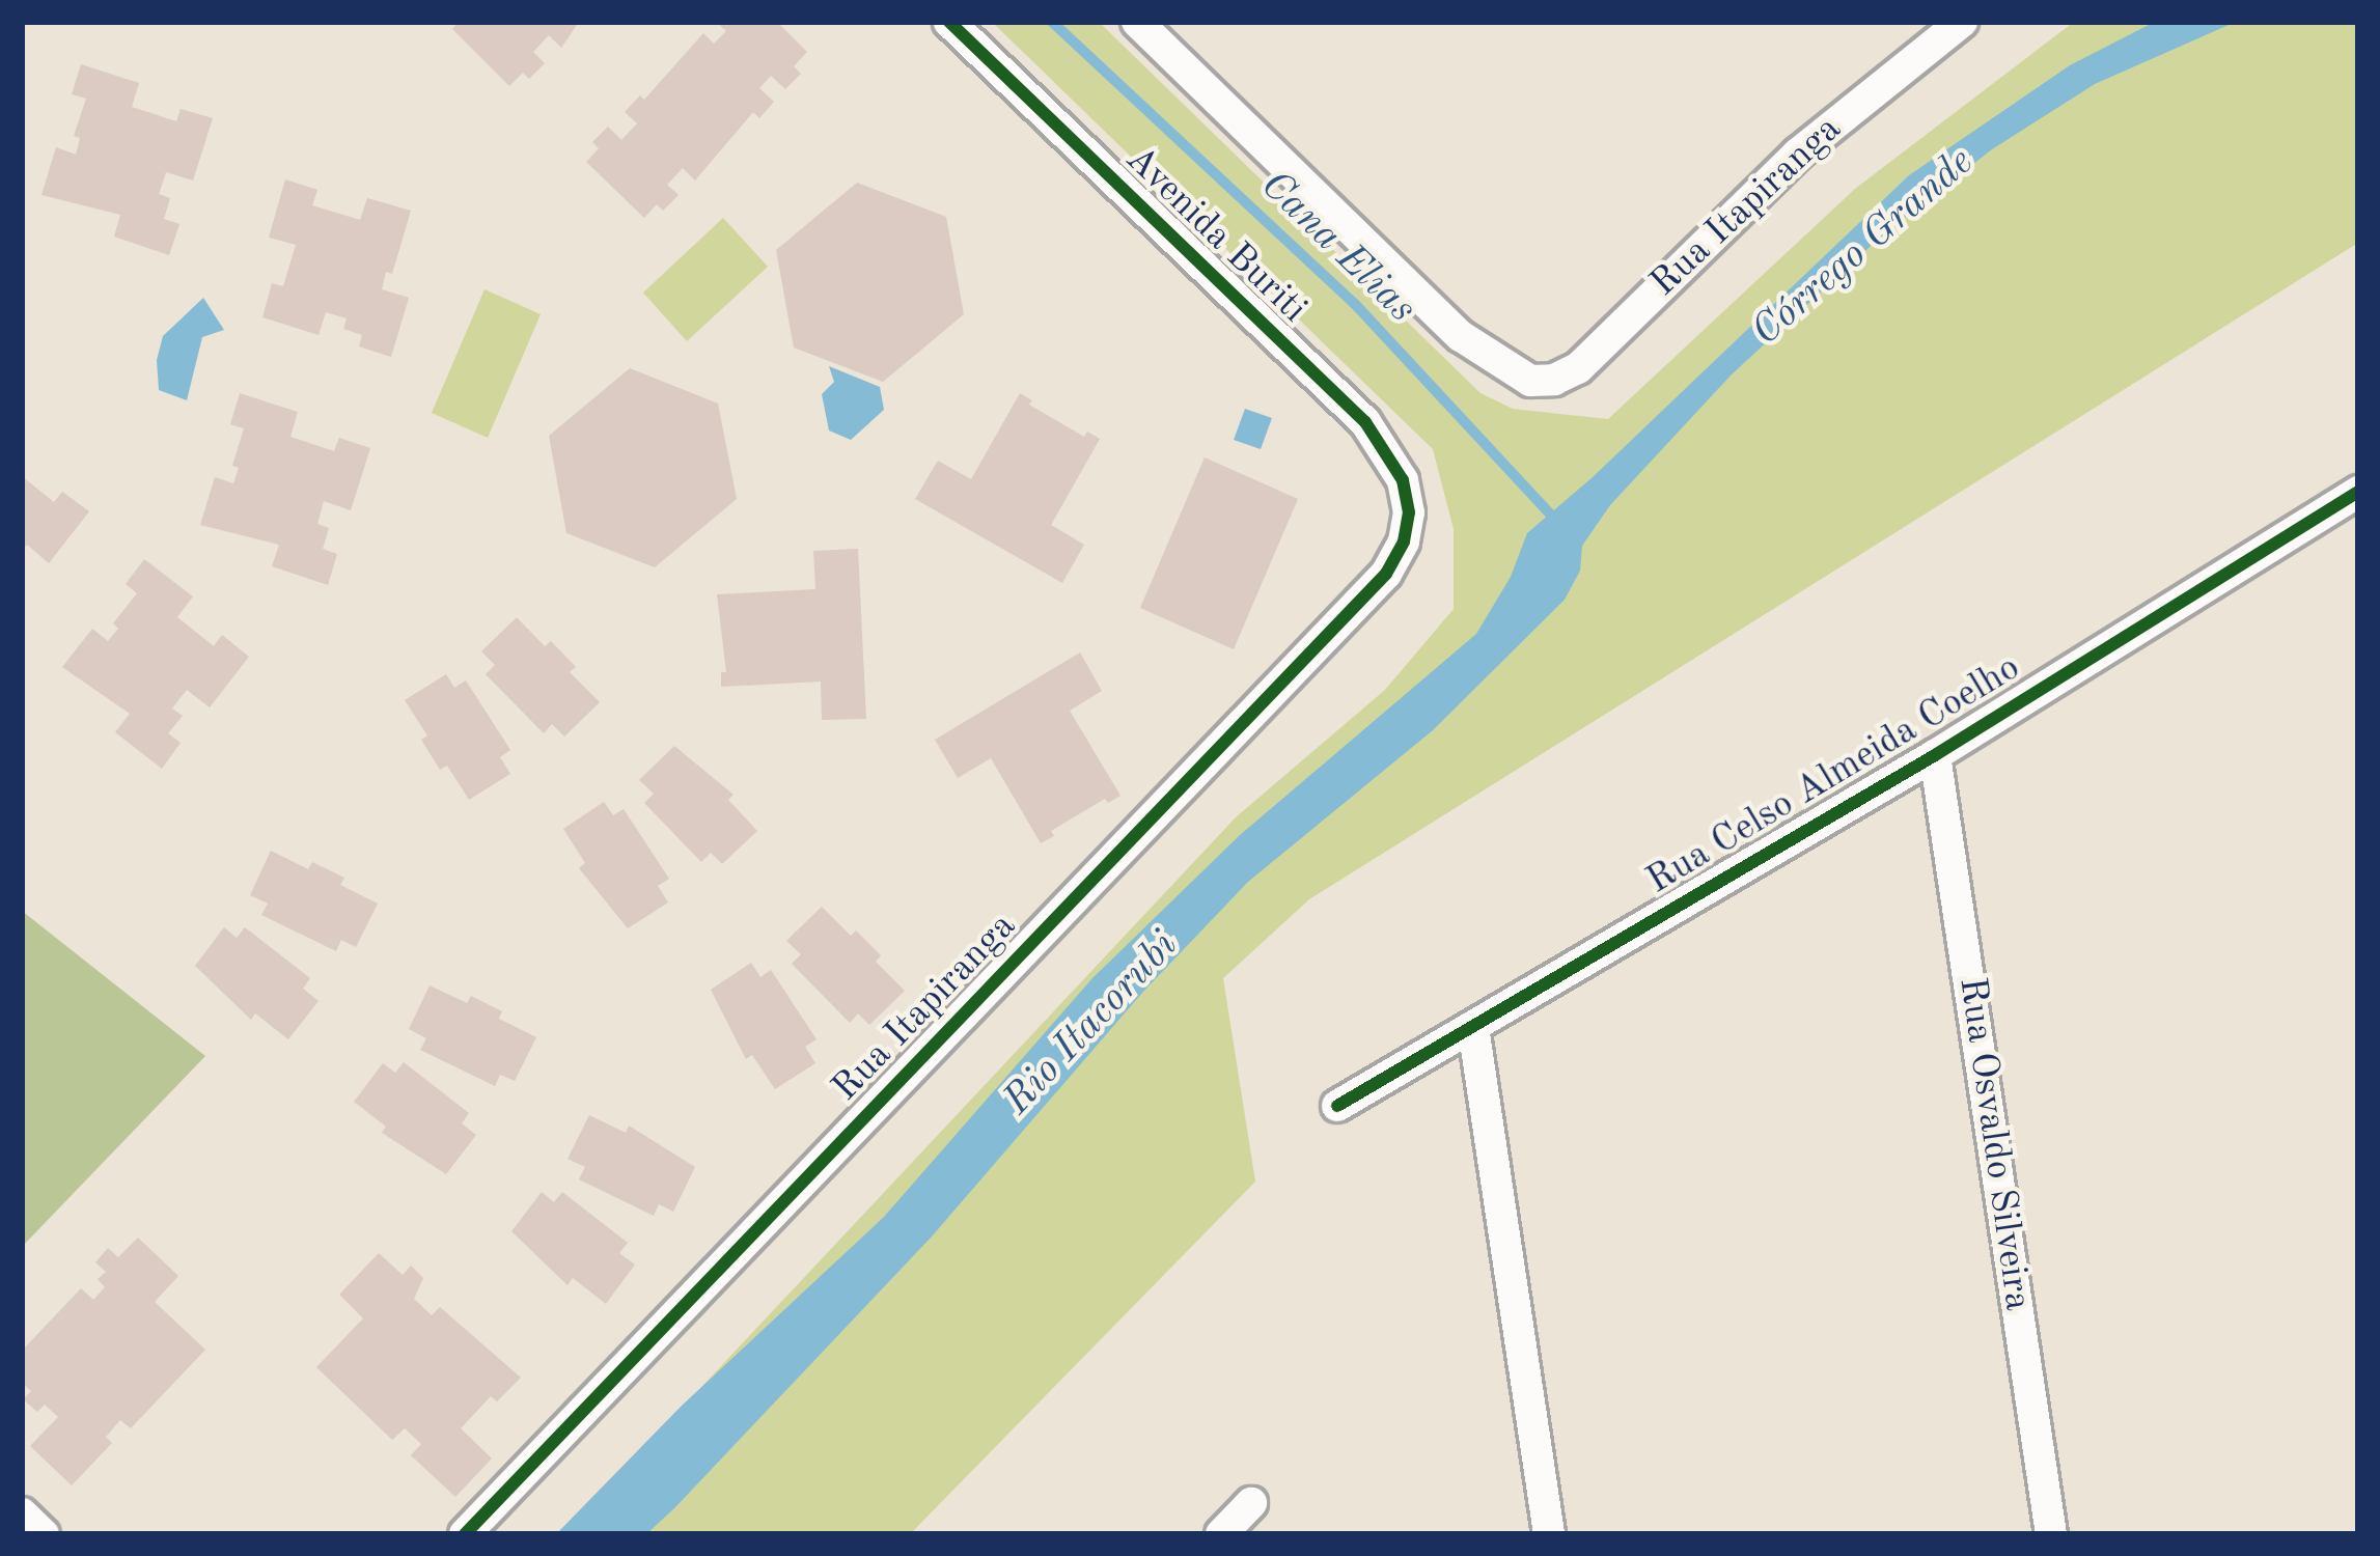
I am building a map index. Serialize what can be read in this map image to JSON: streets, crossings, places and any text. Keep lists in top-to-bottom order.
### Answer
{
  "streets": {
    "street": [
      "Rua Itapiranga",
      "Avenida Buriti",
      "Rua Celso Almeida Coelho",
      "Rua Osvaldo Silveira"
    ]
  },
  "crossings": [
    ["Rua Itapiranga", "Avenida Buriti"],
    ["Rua Celso Almeida Coelho", "Rua Osvaldo Silveira"]
  ],
  "water": ["Cana Elias", "Córrego Grande", "Rio Itacorubi"]
}
